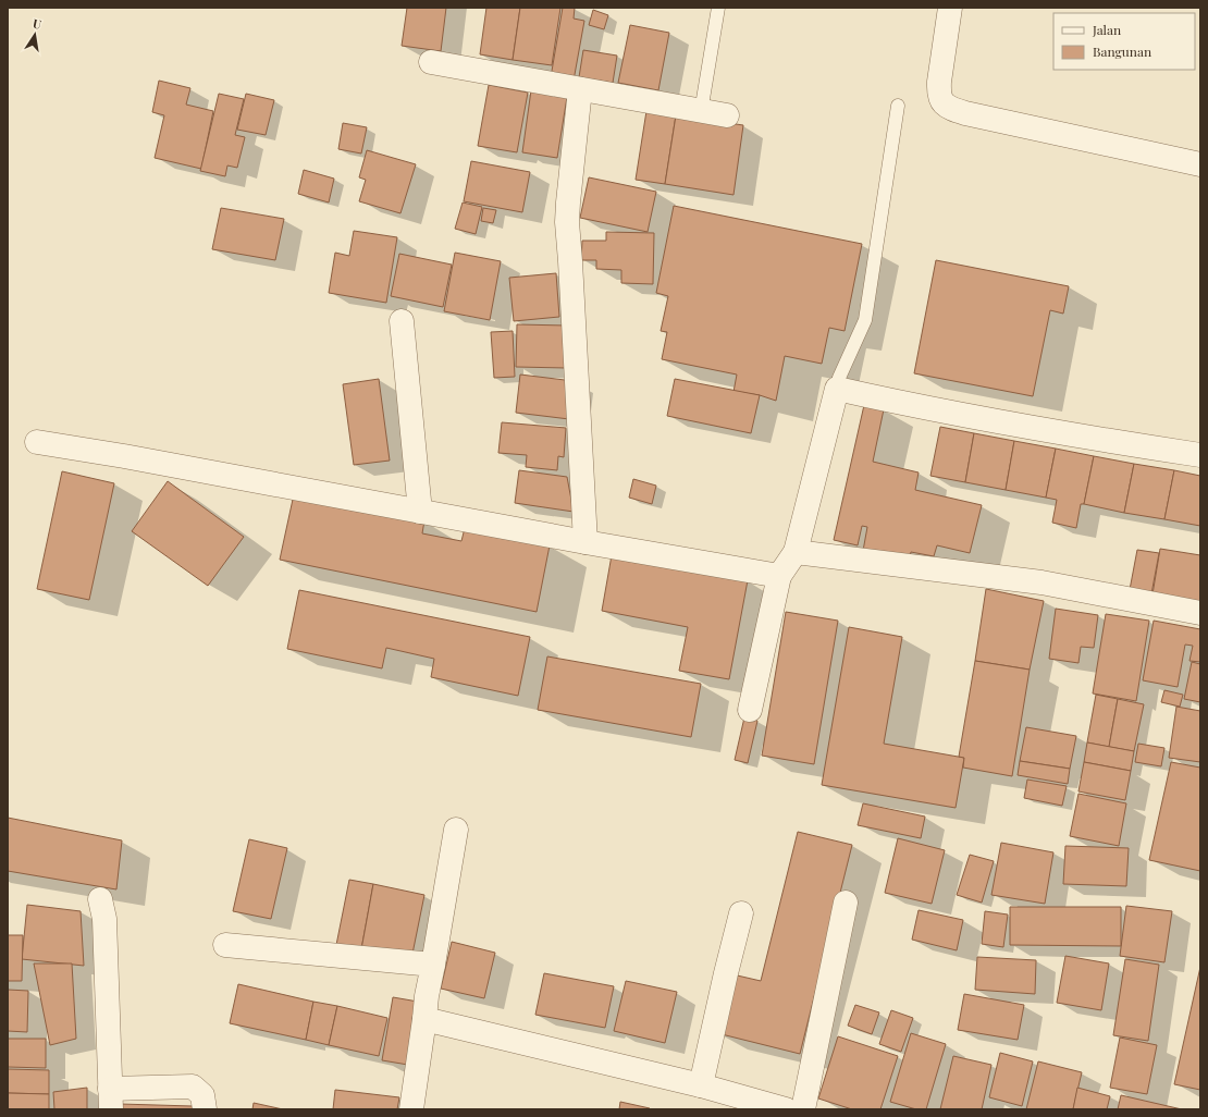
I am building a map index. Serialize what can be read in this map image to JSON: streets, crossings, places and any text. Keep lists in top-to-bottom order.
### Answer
{
  "legend": ["Jalan", "Bangunan"],
  "north": "top"
}
